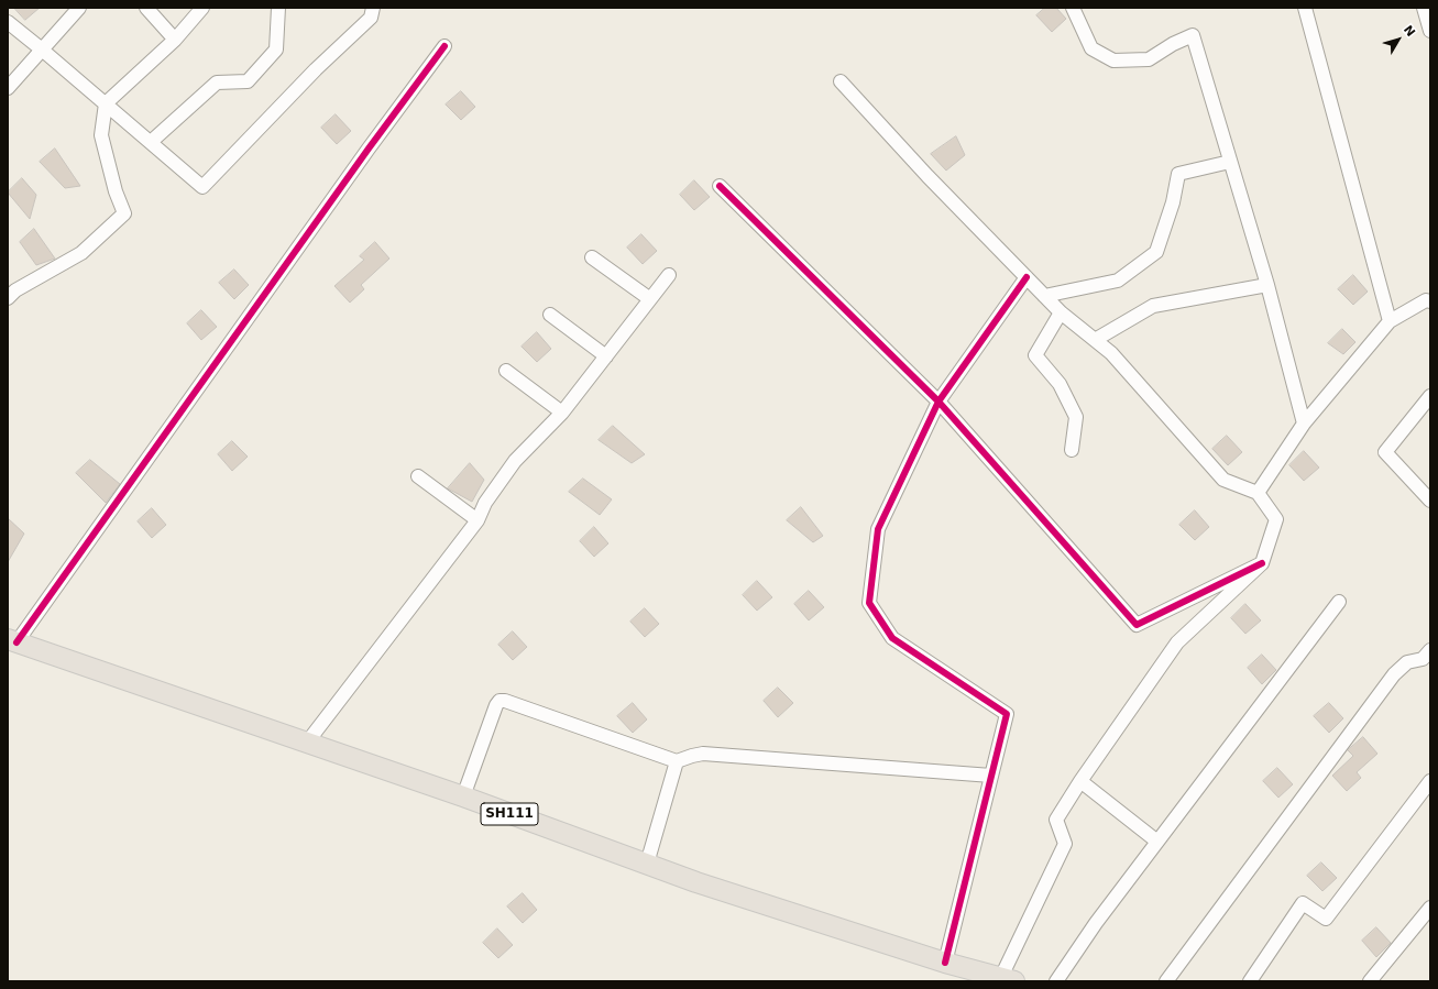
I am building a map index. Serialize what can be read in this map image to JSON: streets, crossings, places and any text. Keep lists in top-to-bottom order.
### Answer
{
  "streets": {
    "main road": ["SH111"]
  },
  "north": "top right"
}
